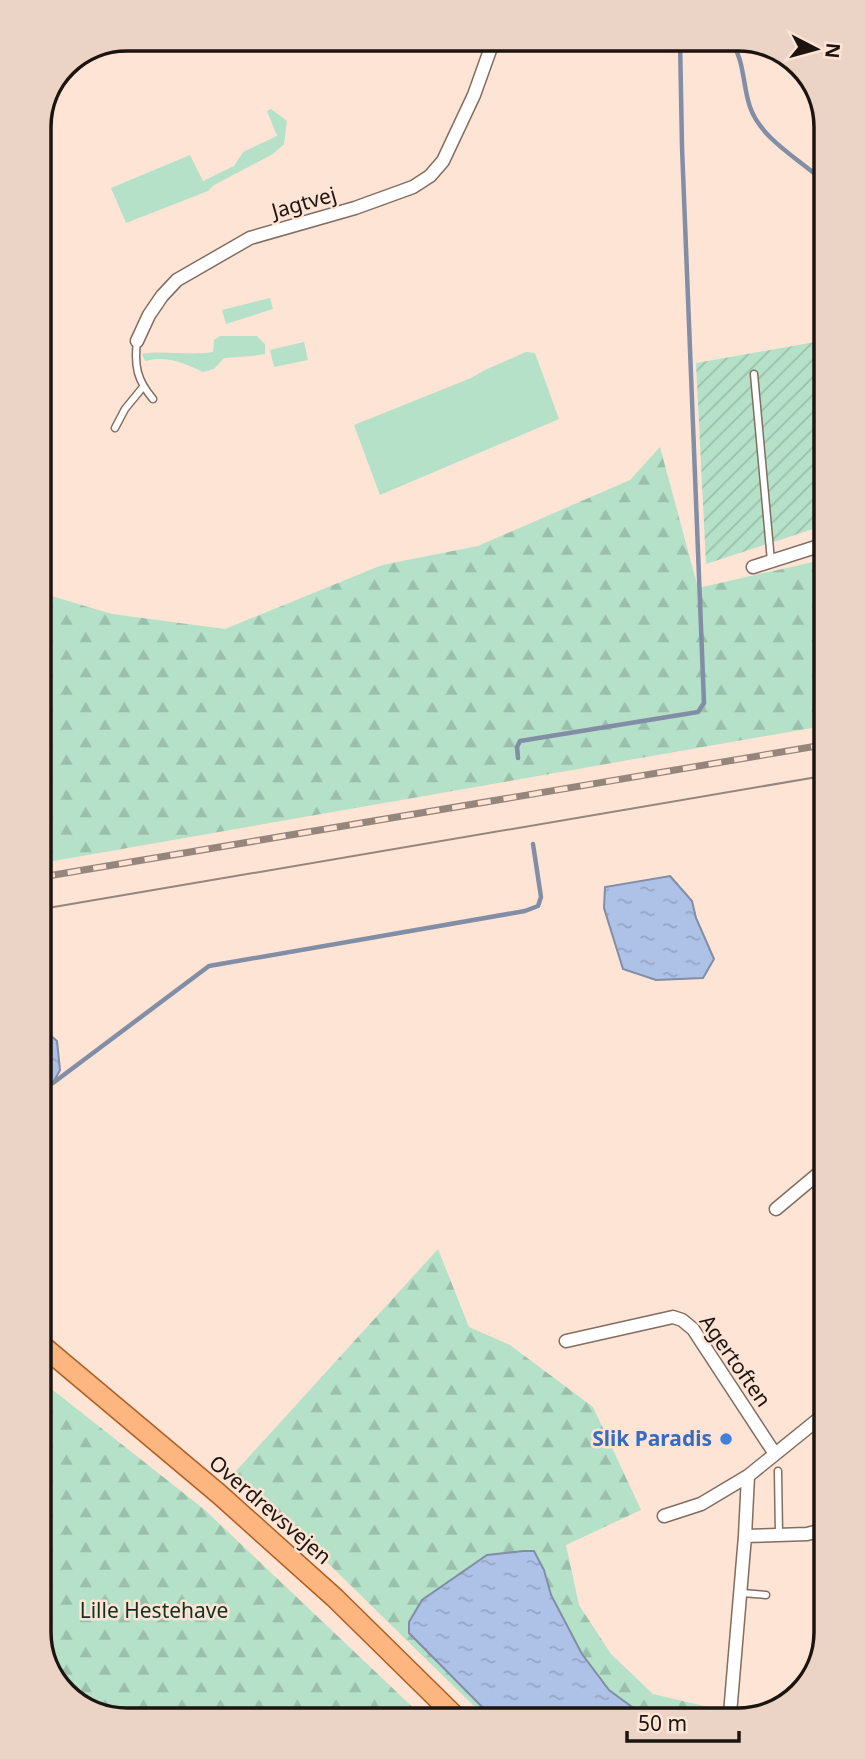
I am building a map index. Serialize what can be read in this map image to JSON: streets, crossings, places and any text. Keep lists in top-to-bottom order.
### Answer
{
  "streets": {
    "main road": ["Overdrevsvejen"],
    "street": ["Jagtvej", "Agertoften"]
  },
  "parks": ["Lille Hestehave"],
  "places": ["Slik Paradis"],
  "scale_bar": "50 m",
  "north": "right"
}
